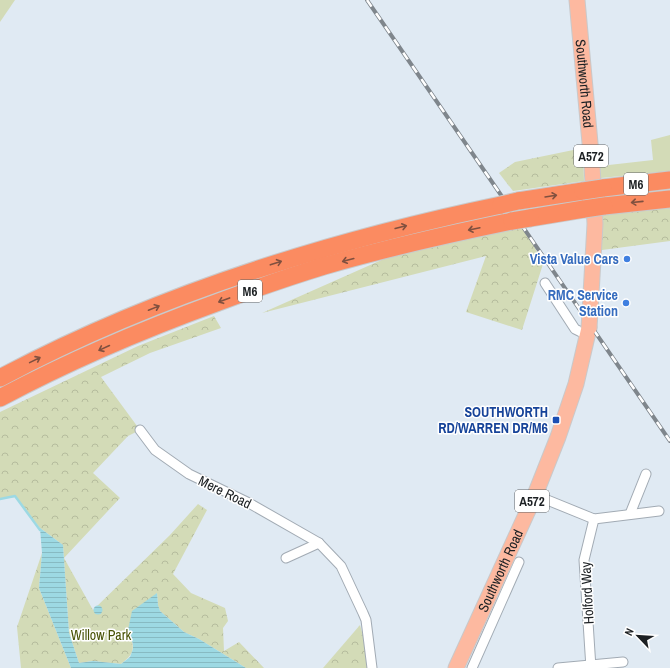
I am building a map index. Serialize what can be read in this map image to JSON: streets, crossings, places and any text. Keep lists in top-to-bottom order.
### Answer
{
  "streets": {
    "highway": ["M6"],
    "main road": ["Southworth Road", "A572"],
    "street": ["Mere Road", "Holford Way"]
  },
  "parks": ["Willow Park"],
  "places": {
    "other": ["Vista Value Cars", "RMC Service Station"],
    "transit": ["SOUTHWORTH RD/WARREN DR/M6"]
  },
  "north": "top left"
}
